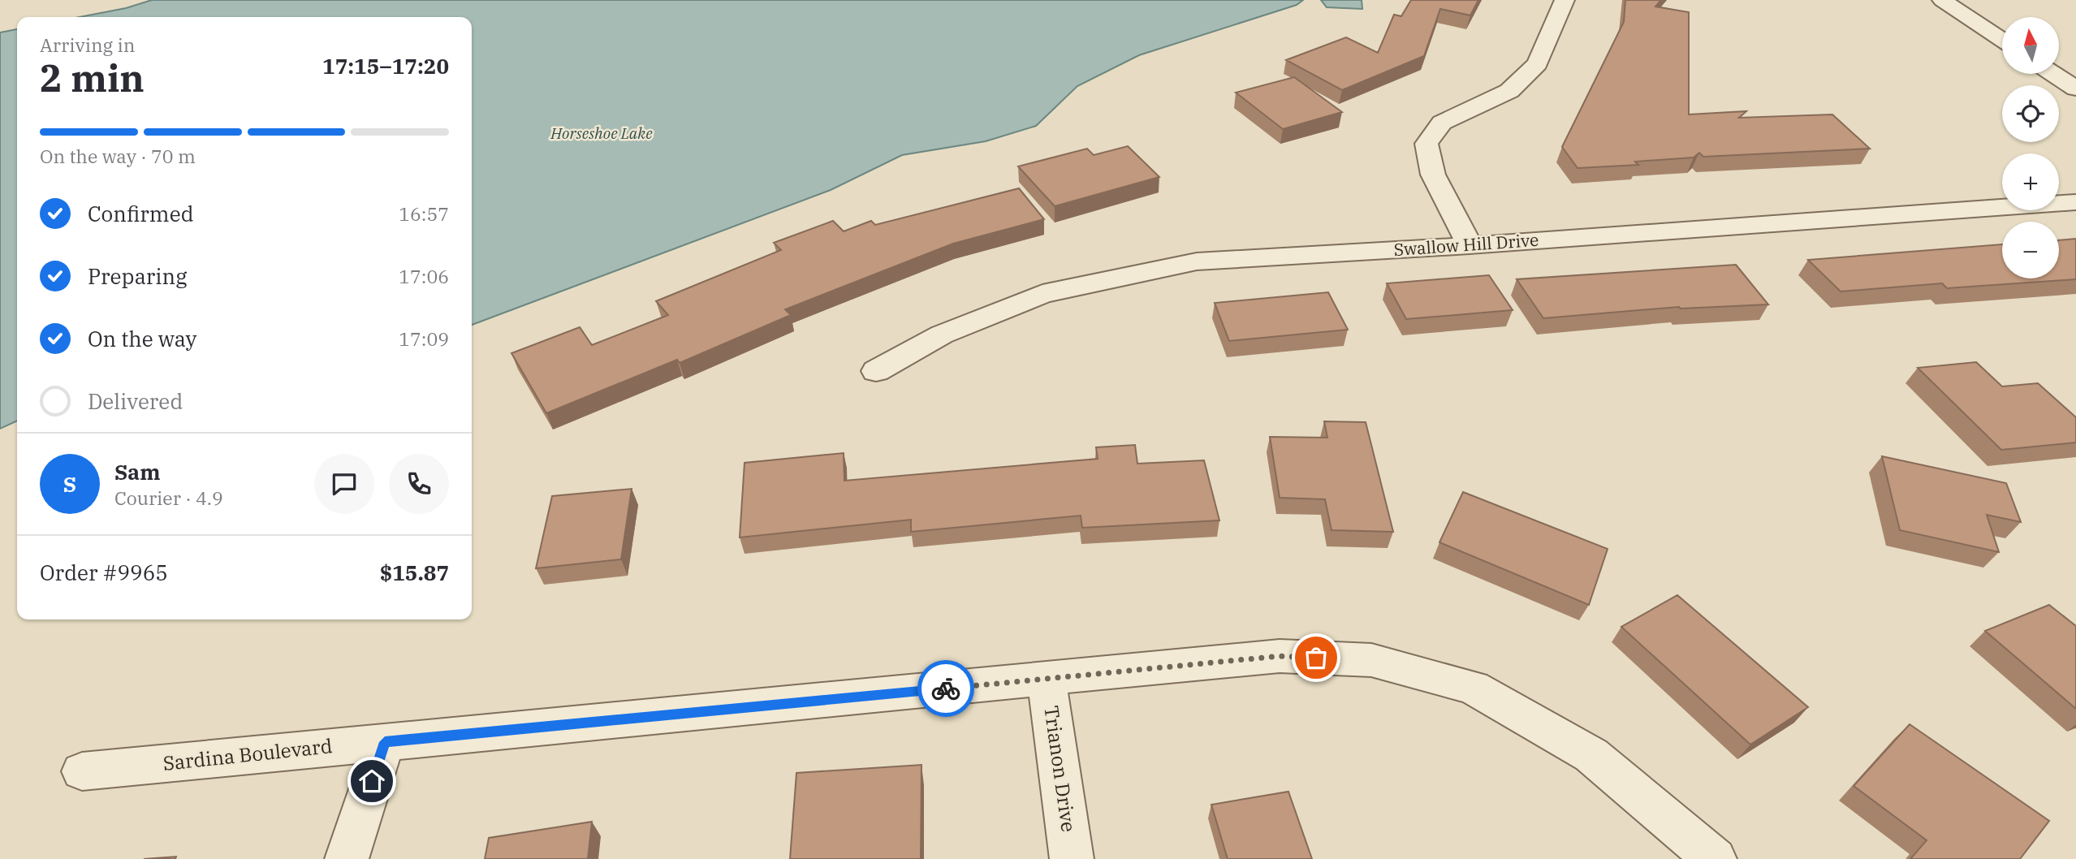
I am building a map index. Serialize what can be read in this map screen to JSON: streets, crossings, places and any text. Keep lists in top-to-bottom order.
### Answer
{
  "streets": {
    "street": ["Swallow Hill Drive", "Sardina Boulevard", "Trianon Drive"]
  },
  "crossings": [
    ["Sardina Boulevard", "Trianon Drive"]
  ],
  "water": ["Horseshoe Lake"],
  "north": "top",
  "page": {
    "map_buttons": ["+", "−"],
    "heading": ["2 min", "Arriving in", "17:15–17:20"],
    "panel": [
      "Sam",
      "Courier · 4.9",
      "Order #9965",
      "$15.87"
    ],
    "bar": "On the way · 70 m",
    "list": [
      ["Confirmed", "16:57"],
      ["Preparing", "17:06"],
      ["On the way", "17:09"],
      "Delivered"
    ],
    "round": "S"
  }
}
